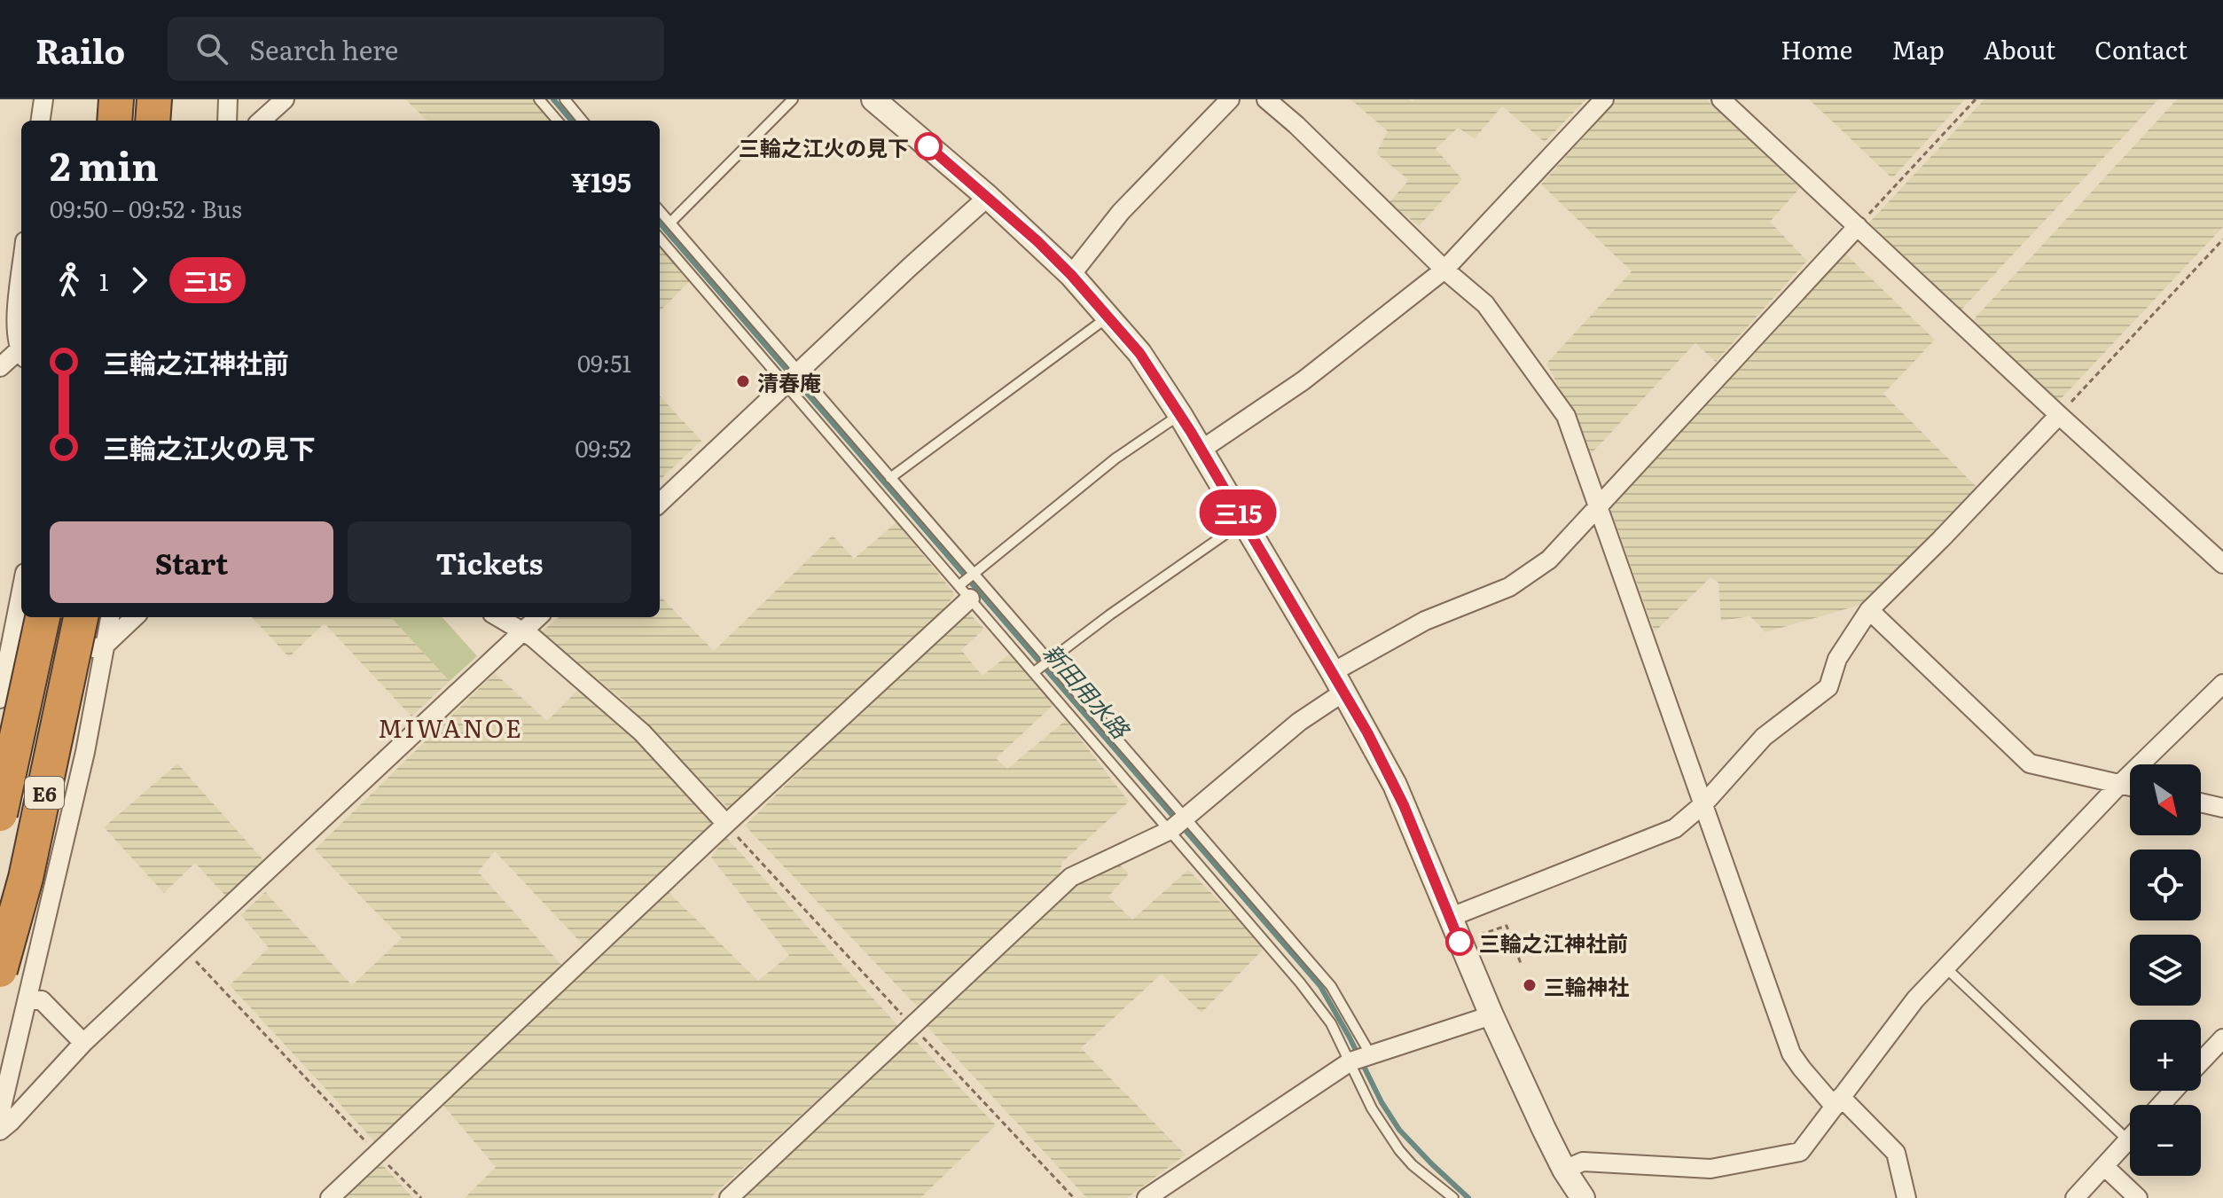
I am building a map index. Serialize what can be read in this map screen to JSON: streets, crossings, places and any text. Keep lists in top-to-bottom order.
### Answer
{
  "streets": {
    "highway": ["E6"]
  },
  "districts": ["MIWANOE"],
  "water": ["新田用水路"],
  "places": [
    "三輪之江火の見下",
    "清春庵",
    "三輪之江神社前",
    "三輪神社"
  ],
  "lines": ["bus line 三15"],
  "north": "bottom right",
  "page": {
    "header": "Railo",
    "search": "Search here",
    "nav": [
      "Home",
      "Map",
      "About",
      "Contact"
    ],
    "on_map": "三15",
    "heading": ["2 min", "09:50 – 09:52 · Bus", "¥195"],
    "legs": ["1", "三15"],
    "list": [
      {
        "name": "三輪之江神社前",
        "value": "09:51"
      },
      {
        "name": "三輪之江火の見下",
        "value": "09:52"
      }
    ],
    "buttons": ["Start", "Tickets"],
    "map_buttons": ["+", "−"]
  }
}
